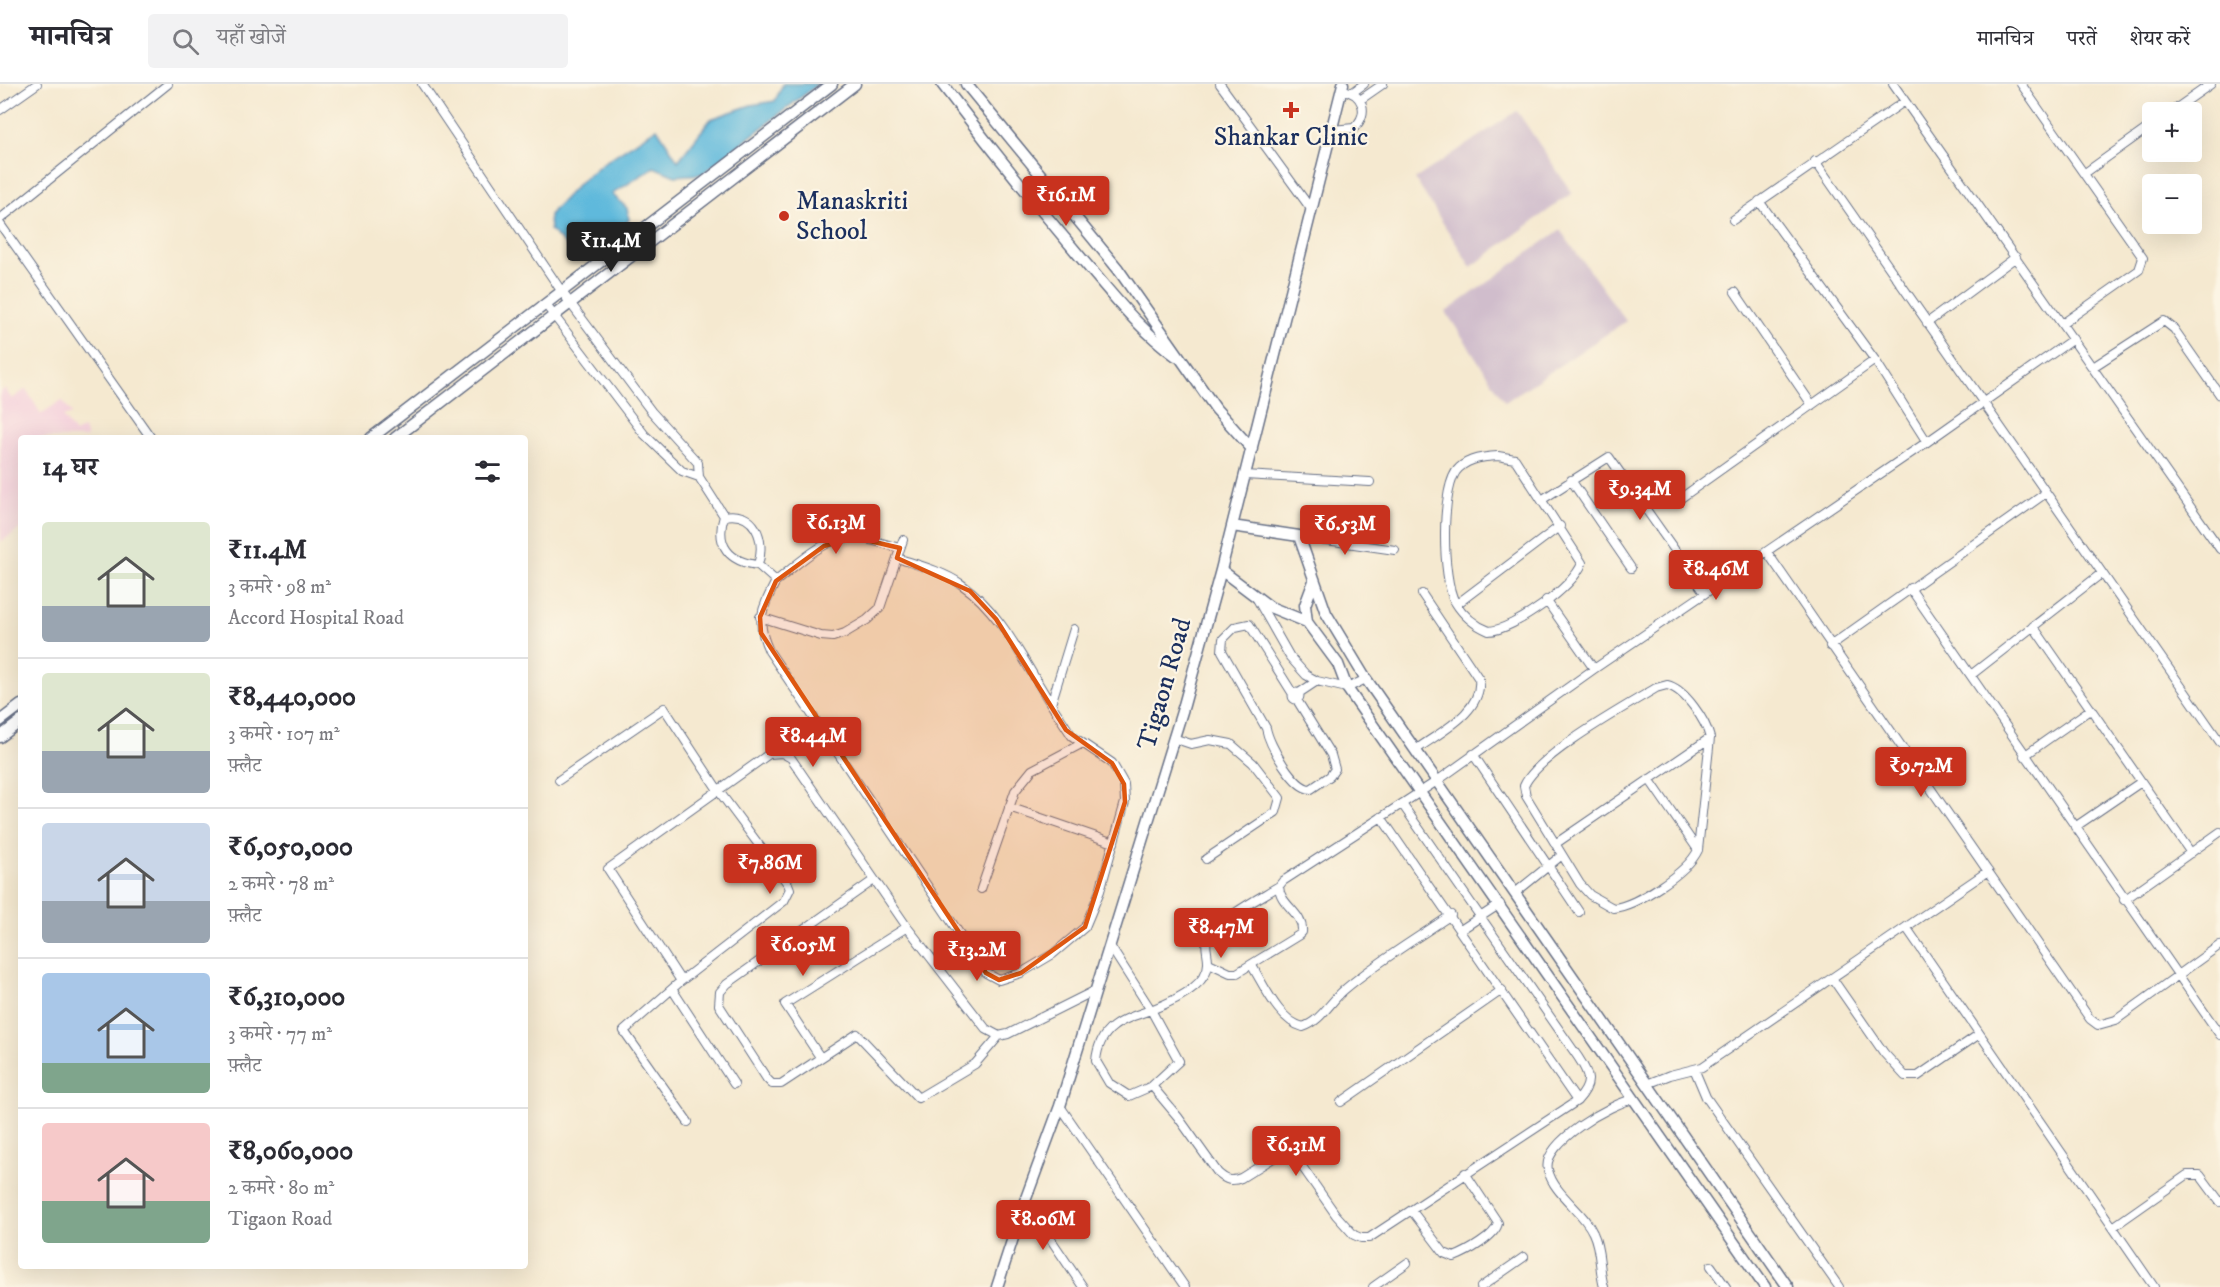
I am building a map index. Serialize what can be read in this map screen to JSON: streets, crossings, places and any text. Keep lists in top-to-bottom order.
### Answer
{
  "streets": {
    "street": ["Tigaon Road"]
  },
  "places": {
    "health": ["Shankar Clinic"],
    "other": ["Manaskriti School"]
  },
  "page": {
    "header": "मानचित्र",
    "search": "यहाँ खोजें",
    "nav": ["मानचित्र", "परतें", "शेयर करें"],
    "map_buttons": ["+", "−"],
    "price": [
      "₹16.1M",
      "₹11.4M",
      "₹9.34M",
      "₹6.13M",
      "₹6.53M",
      "₹8.46M",
      "₹8.44M",
      "₹9.72M",
      "₹7.86M",
      "₹8.47M",
      "₹6.05M",
      "₹13.2M",
      "₹6.31M",
      "₹8.06M"
    ],
    "heading": "14 घर",
    "list": [
      {
        "name": "₹11.4M",
        "note": "3 कमरे · 98 m² · Accord Hospital Road"
      },
      {
        "name": "₹8,440,000",
        "note": "3 कमरे · 107 m² · फ़्लैट"
      },
      {
        "name": "₹6,050,000",
        "note": "2 कमरे · 78 m² · फ़्लैट"
      },
      {
        "name": "₹6,310,000",
        "note": "3 कमरे · 77 m² · फ़्लैट"
      },
      {
        "name": "₹8,060,000",
        "note": "2 कमरे · 80 m² · Tigaon Road"
      }
    ]
  }
}
